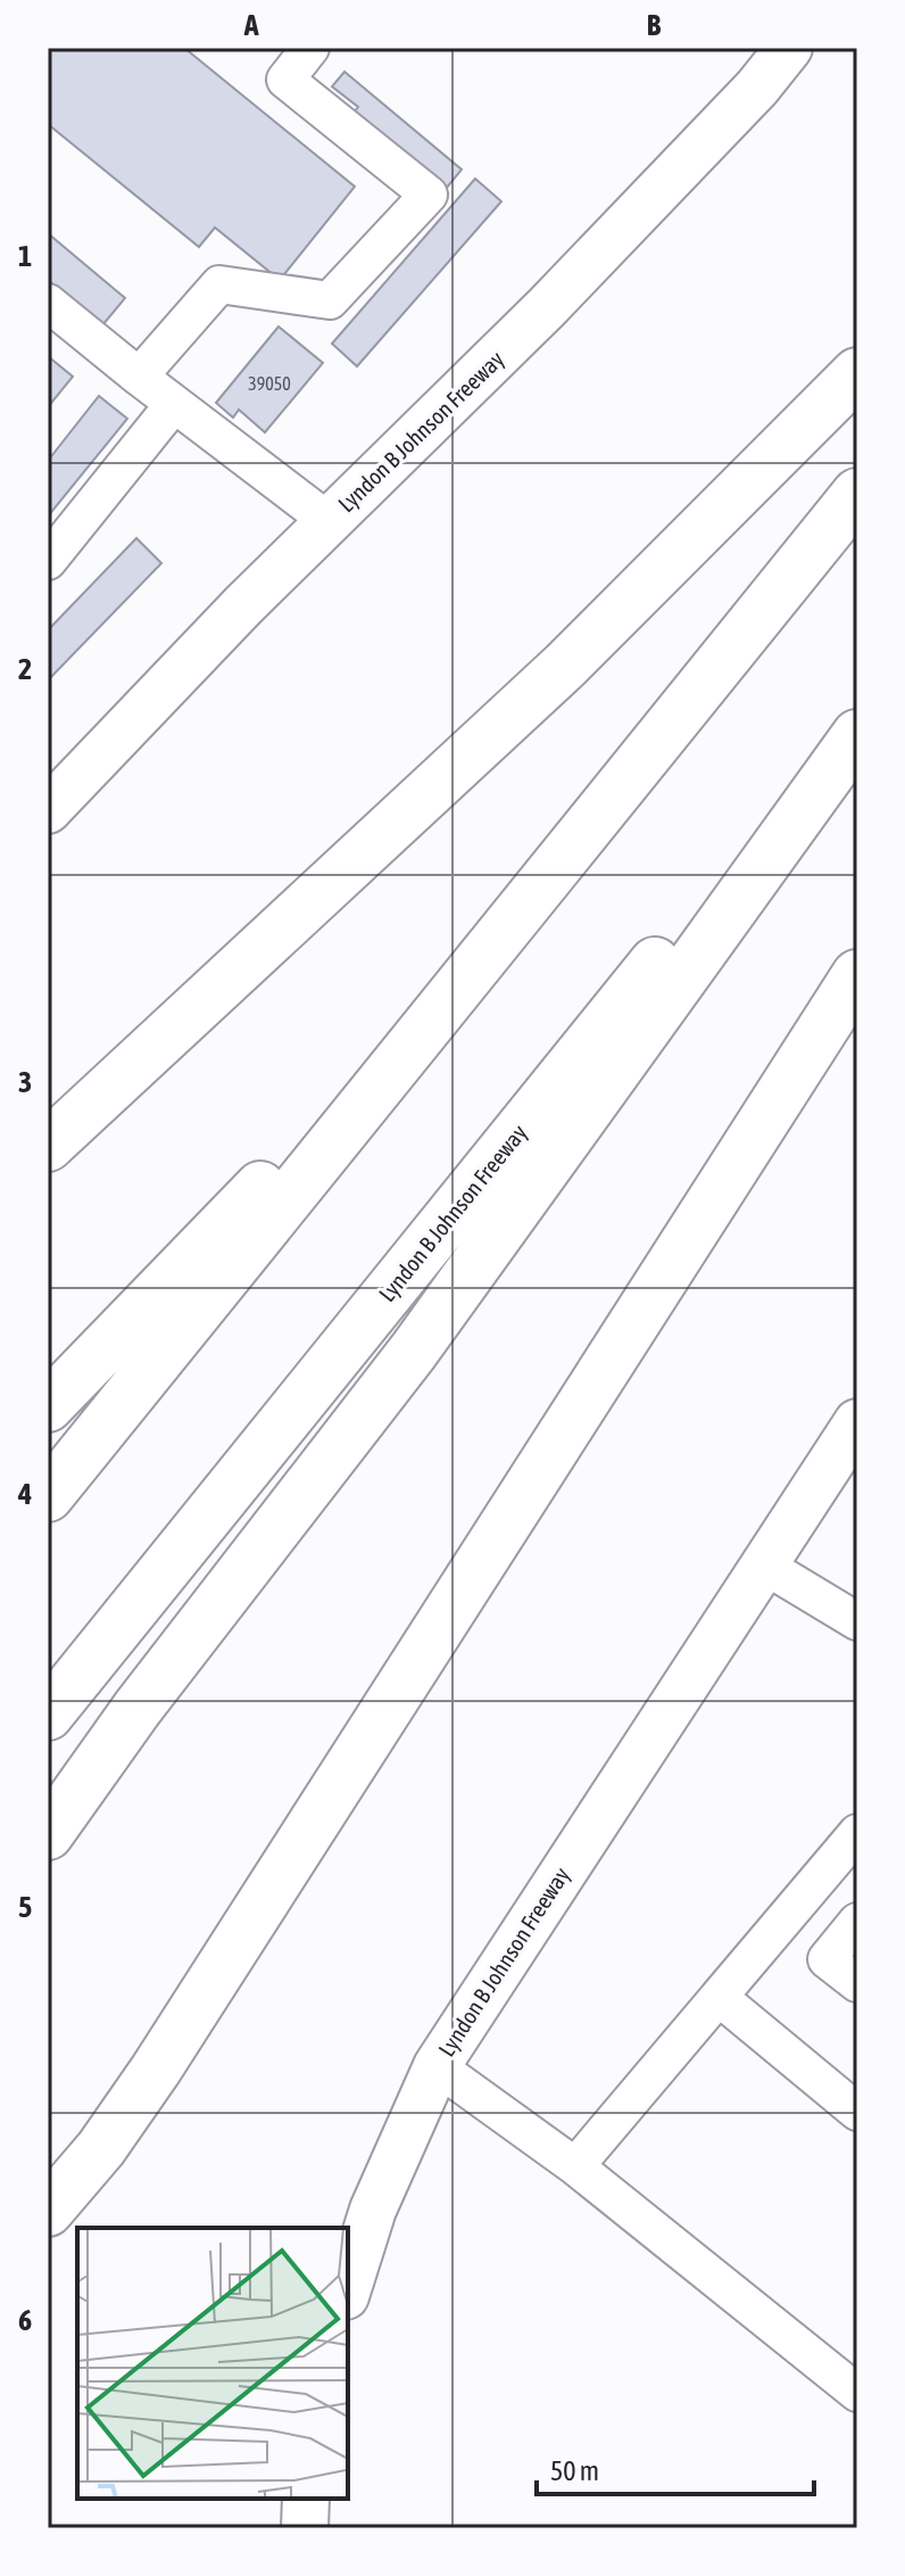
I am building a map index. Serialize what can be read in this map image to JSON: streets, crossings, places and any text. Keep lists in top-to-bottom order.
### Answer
{
  "streets": {
    "highway": ["Lyndon B Johnson Freeway"]
  },
  "house_numbers": ["39050"],
  "scale_bar": "50 m",
  "grid": {
    "columns": ["A", "B"],
    "rows": [
      "1",
      "2",
      "3",
      "4",
      "5",
      "6"
    ]
  }
}
